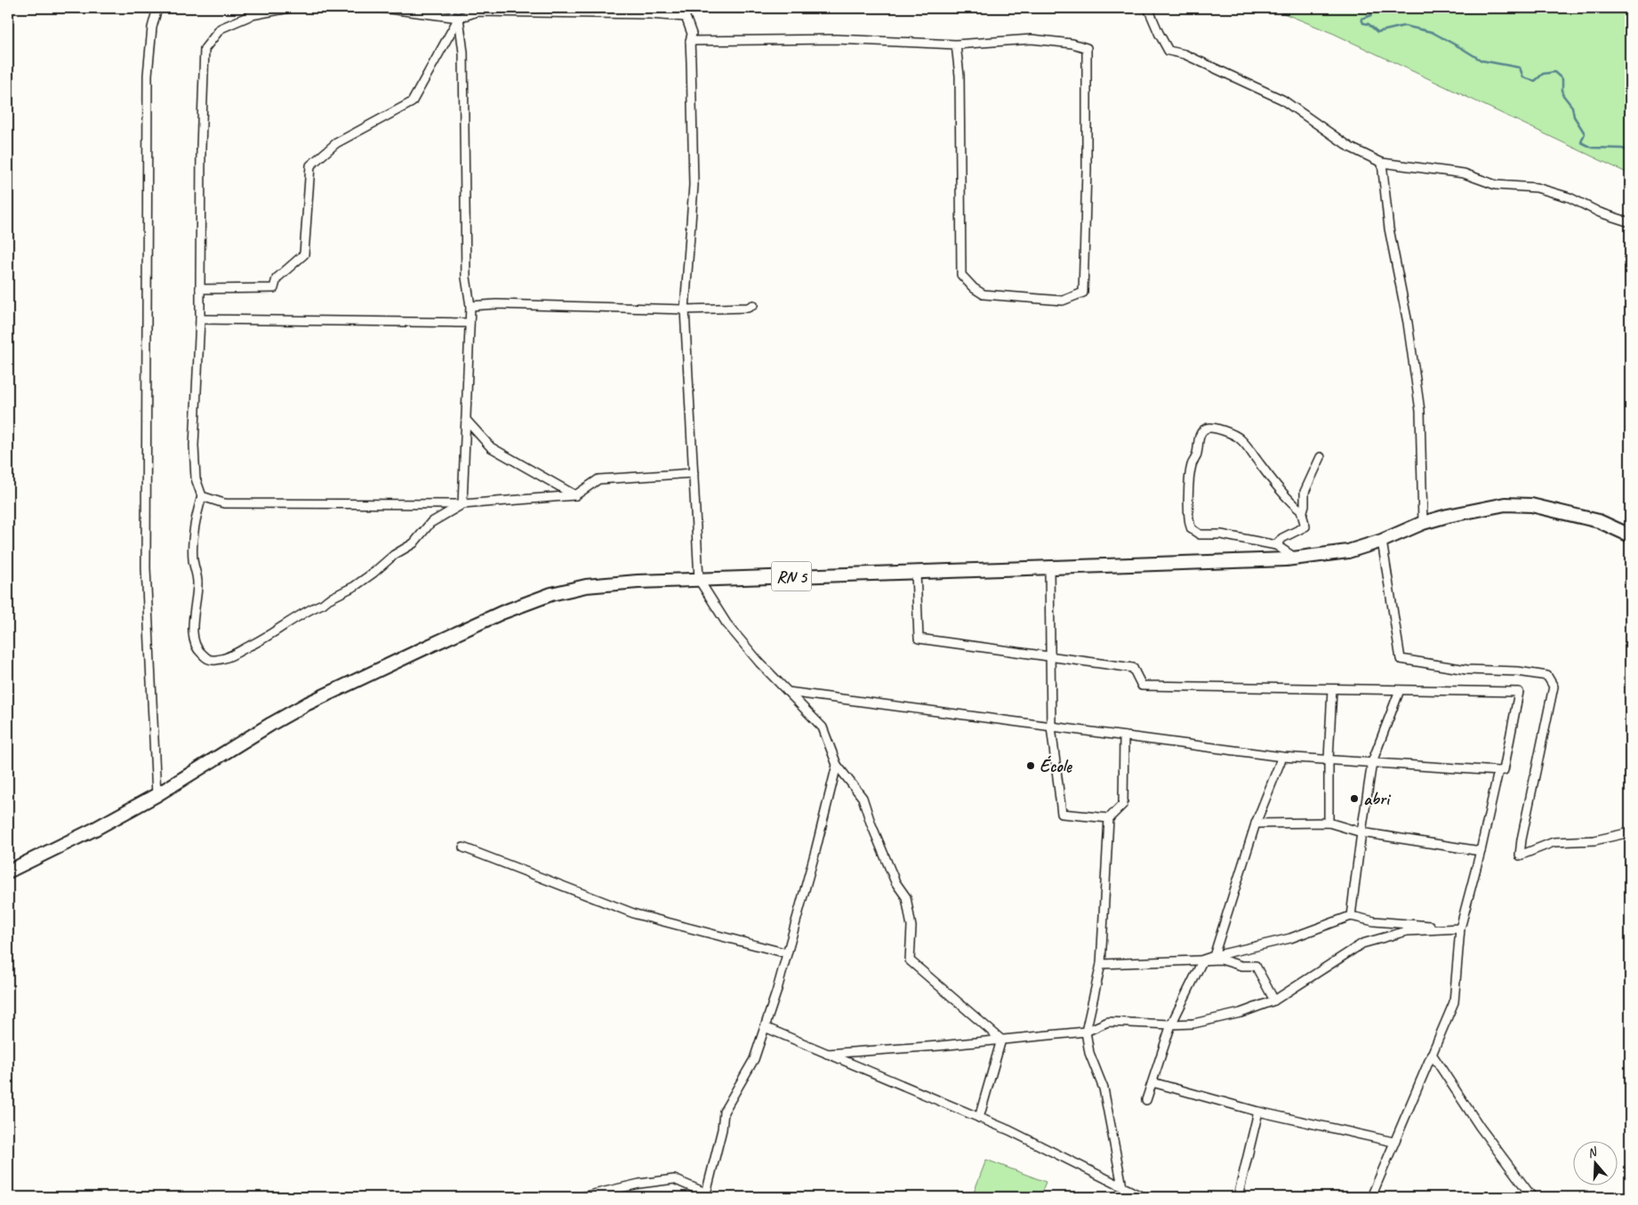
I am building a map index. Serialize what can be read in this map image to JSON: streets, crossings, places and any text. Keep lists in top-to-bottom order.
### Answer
{
  "streets": {
    "main road": ["RN 5"]
  },
  "places": ["École", "abri"],
  "north": "top"
}
